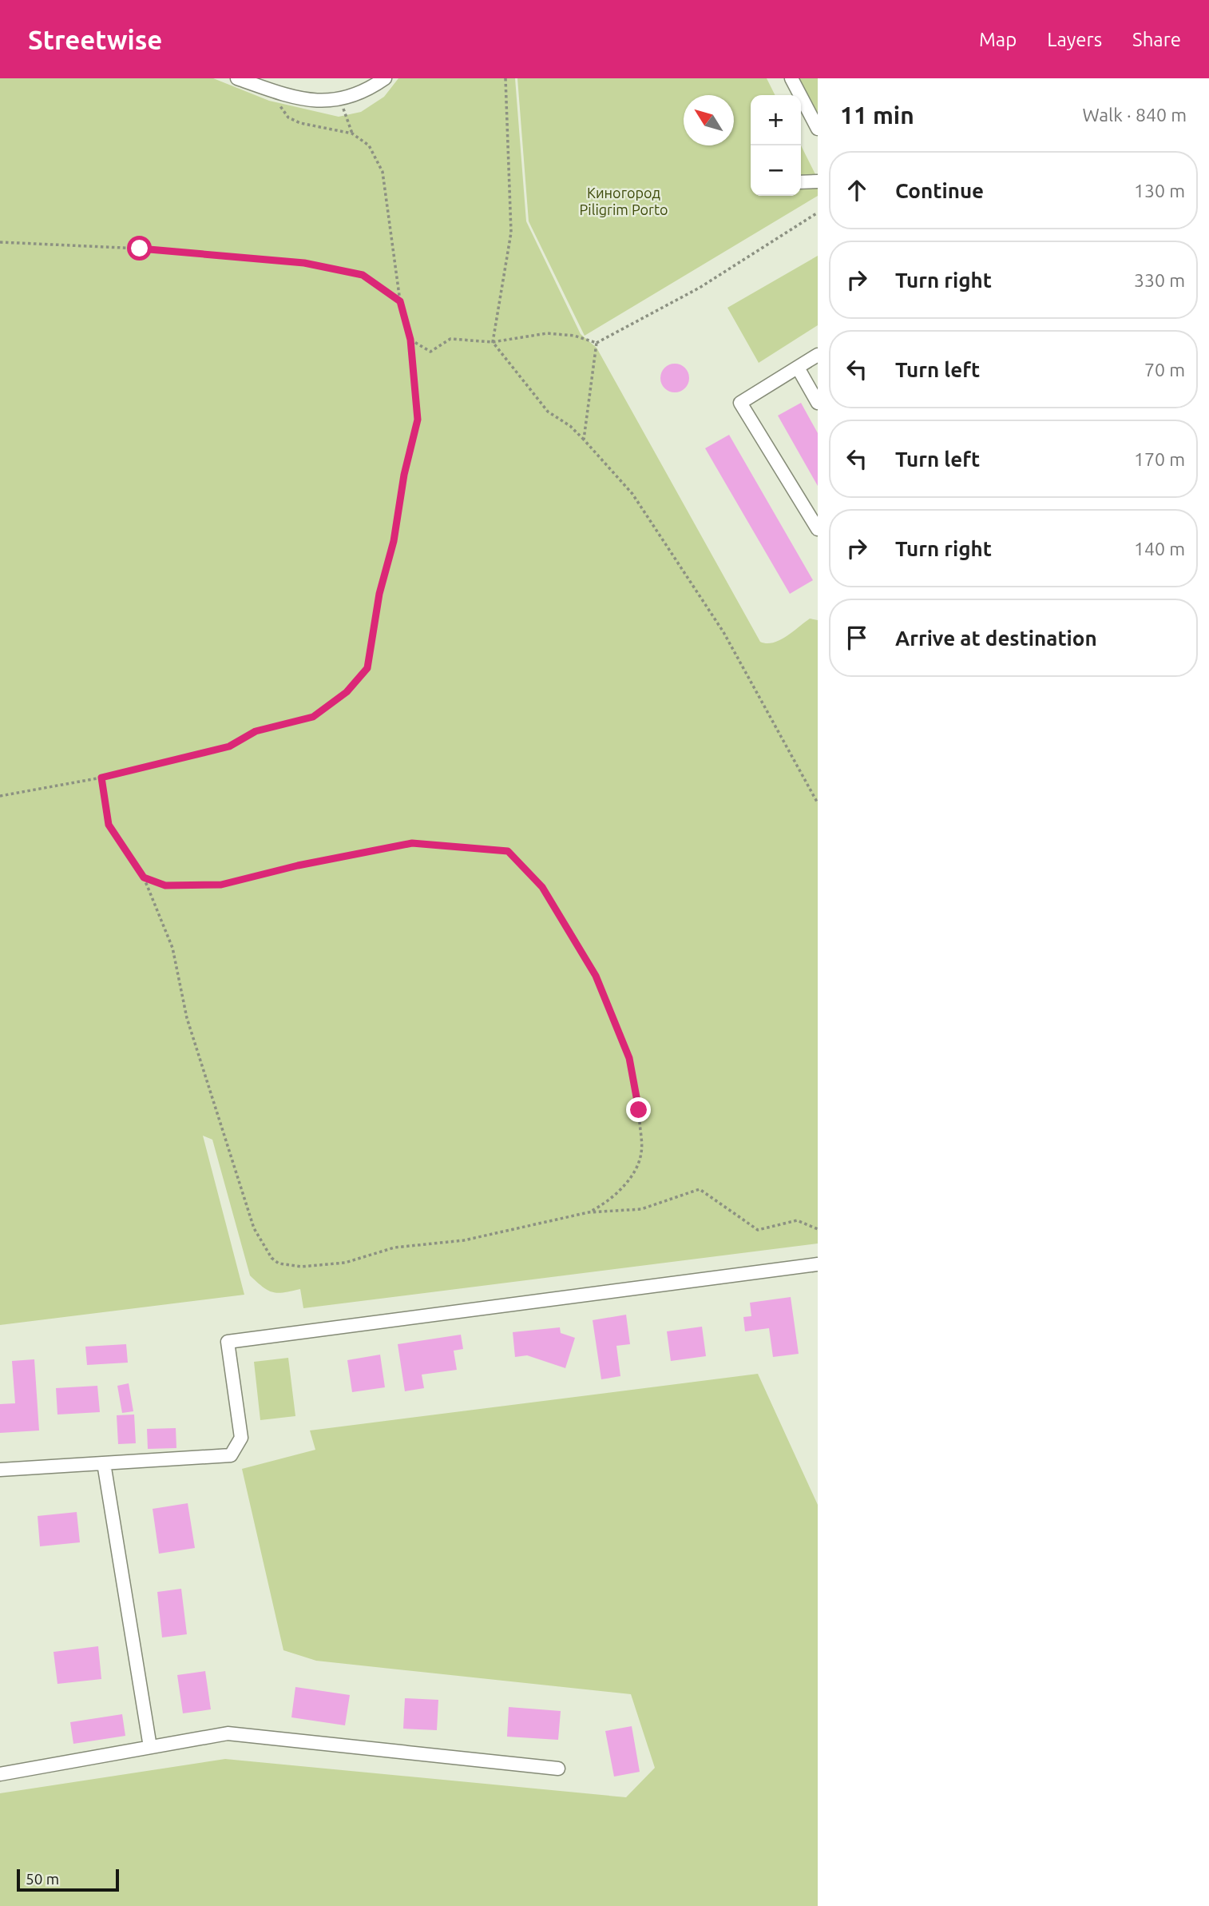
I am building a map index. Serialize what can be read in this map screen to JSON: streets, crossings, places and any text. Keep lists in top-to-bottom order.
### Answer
{
  "parks": ["Киногород Piligrim Porto"],
  "scale_bar": "50 m",
  "north": "top left",
  "page": {
    "header": "Streetwise",
    "nav": ["Map", "Layers", "Share"],
    "heading": ["11 min", "Walk · 840 m"],
    "map_buttons": ["+", "−"],
    "list": [
      ["Continue", "130 m"],
      ["Turn right", "330 m"],
      ["Turn left", "70 m"],
      ["Turn left", "170 m"],
      ["Turn right", "140 m"],
      "Arrive at destination"
    ],
    "scale": "50 m"
  }
}
